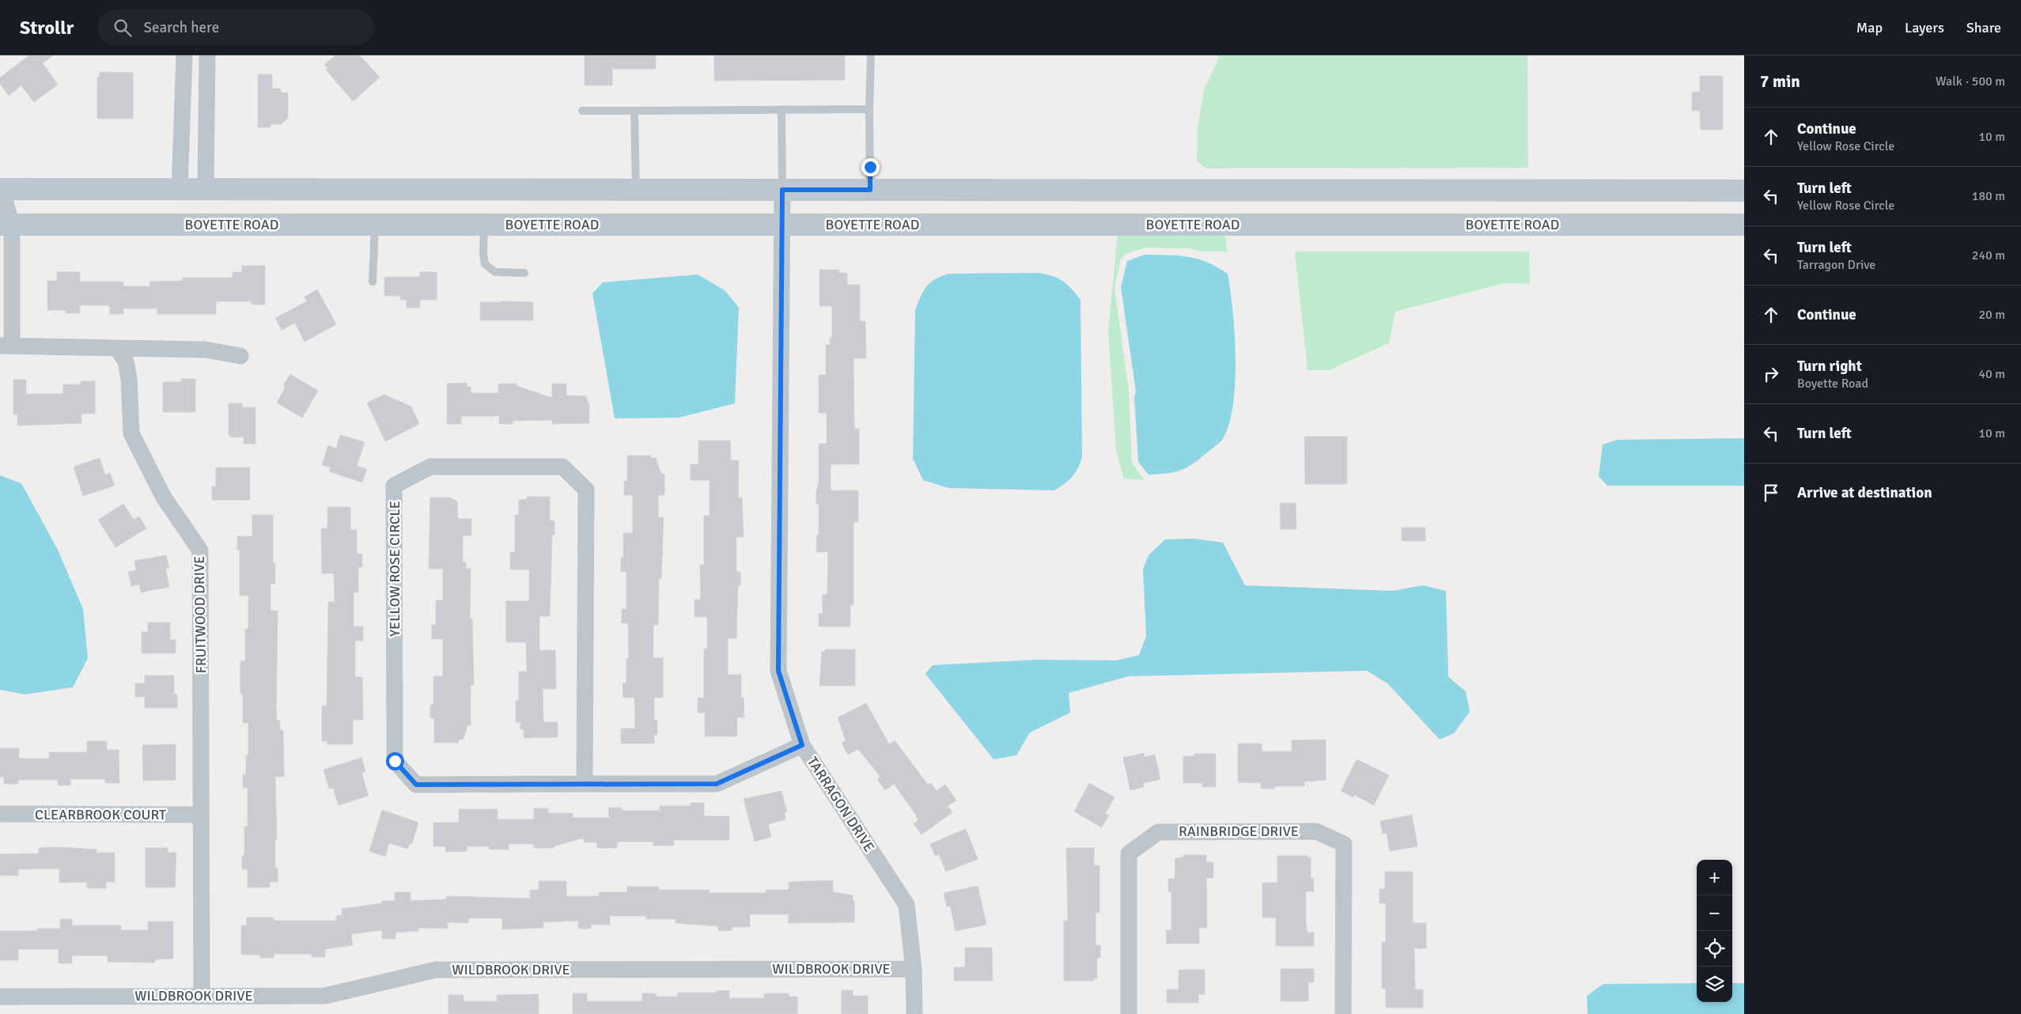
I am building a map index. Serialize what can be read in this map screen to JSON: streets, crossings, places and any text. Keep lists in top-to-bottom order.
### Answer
{
  "streets": {
    "main road": ["BOYETTE ROAD"],
    "street": [
      "YELLOW ROSE CIRCLE",
      "FRUITWOOD DRIVE",
      "TARRAGON DRIVE",
      "CLEARBROOK COURT",
      "RAINBRIDGE DRIVE",
      "WILDBROOK DRIVE"
    ]
  },
  "crossings": [
    ["BOYETTE ROAD", "TARRAGON DRIVE"],
    ["YELLOW ROSE CIRCLE", "TARRAGON DRIVE"],
    ["FRUITWOOD DRIVE", "CLEARBROOK COURT"],
    ["FRUITWOOD DRIVE", "WILDBROOK DRIVE"],
    ["TARRAGON DRIVE", "WILDBROOK DRIVE"]
  ],
  "page": {
    "header": "Strollr",
    "search": "Search here",
    "nav": ["Map", "Layers", "Share"],
    "heading": ["7 min", "Walk · 500 m"],
    "list": [
      ["Continue", "Yellow Rose Circle", "10 m"],
      ["Turn left", "Yellow Rose Circle", "180 m"],
      ["Turn left", "Tarragon Drive", "240 m"],
      ["Continue", "20 m"],
      ["Turn right", "Boyette Road", "40 m"],
      ["Turn left", "10 m"],
      "Arrive at destination"
    ],
    "map_buttons": ["+", "−"]
  }
}
